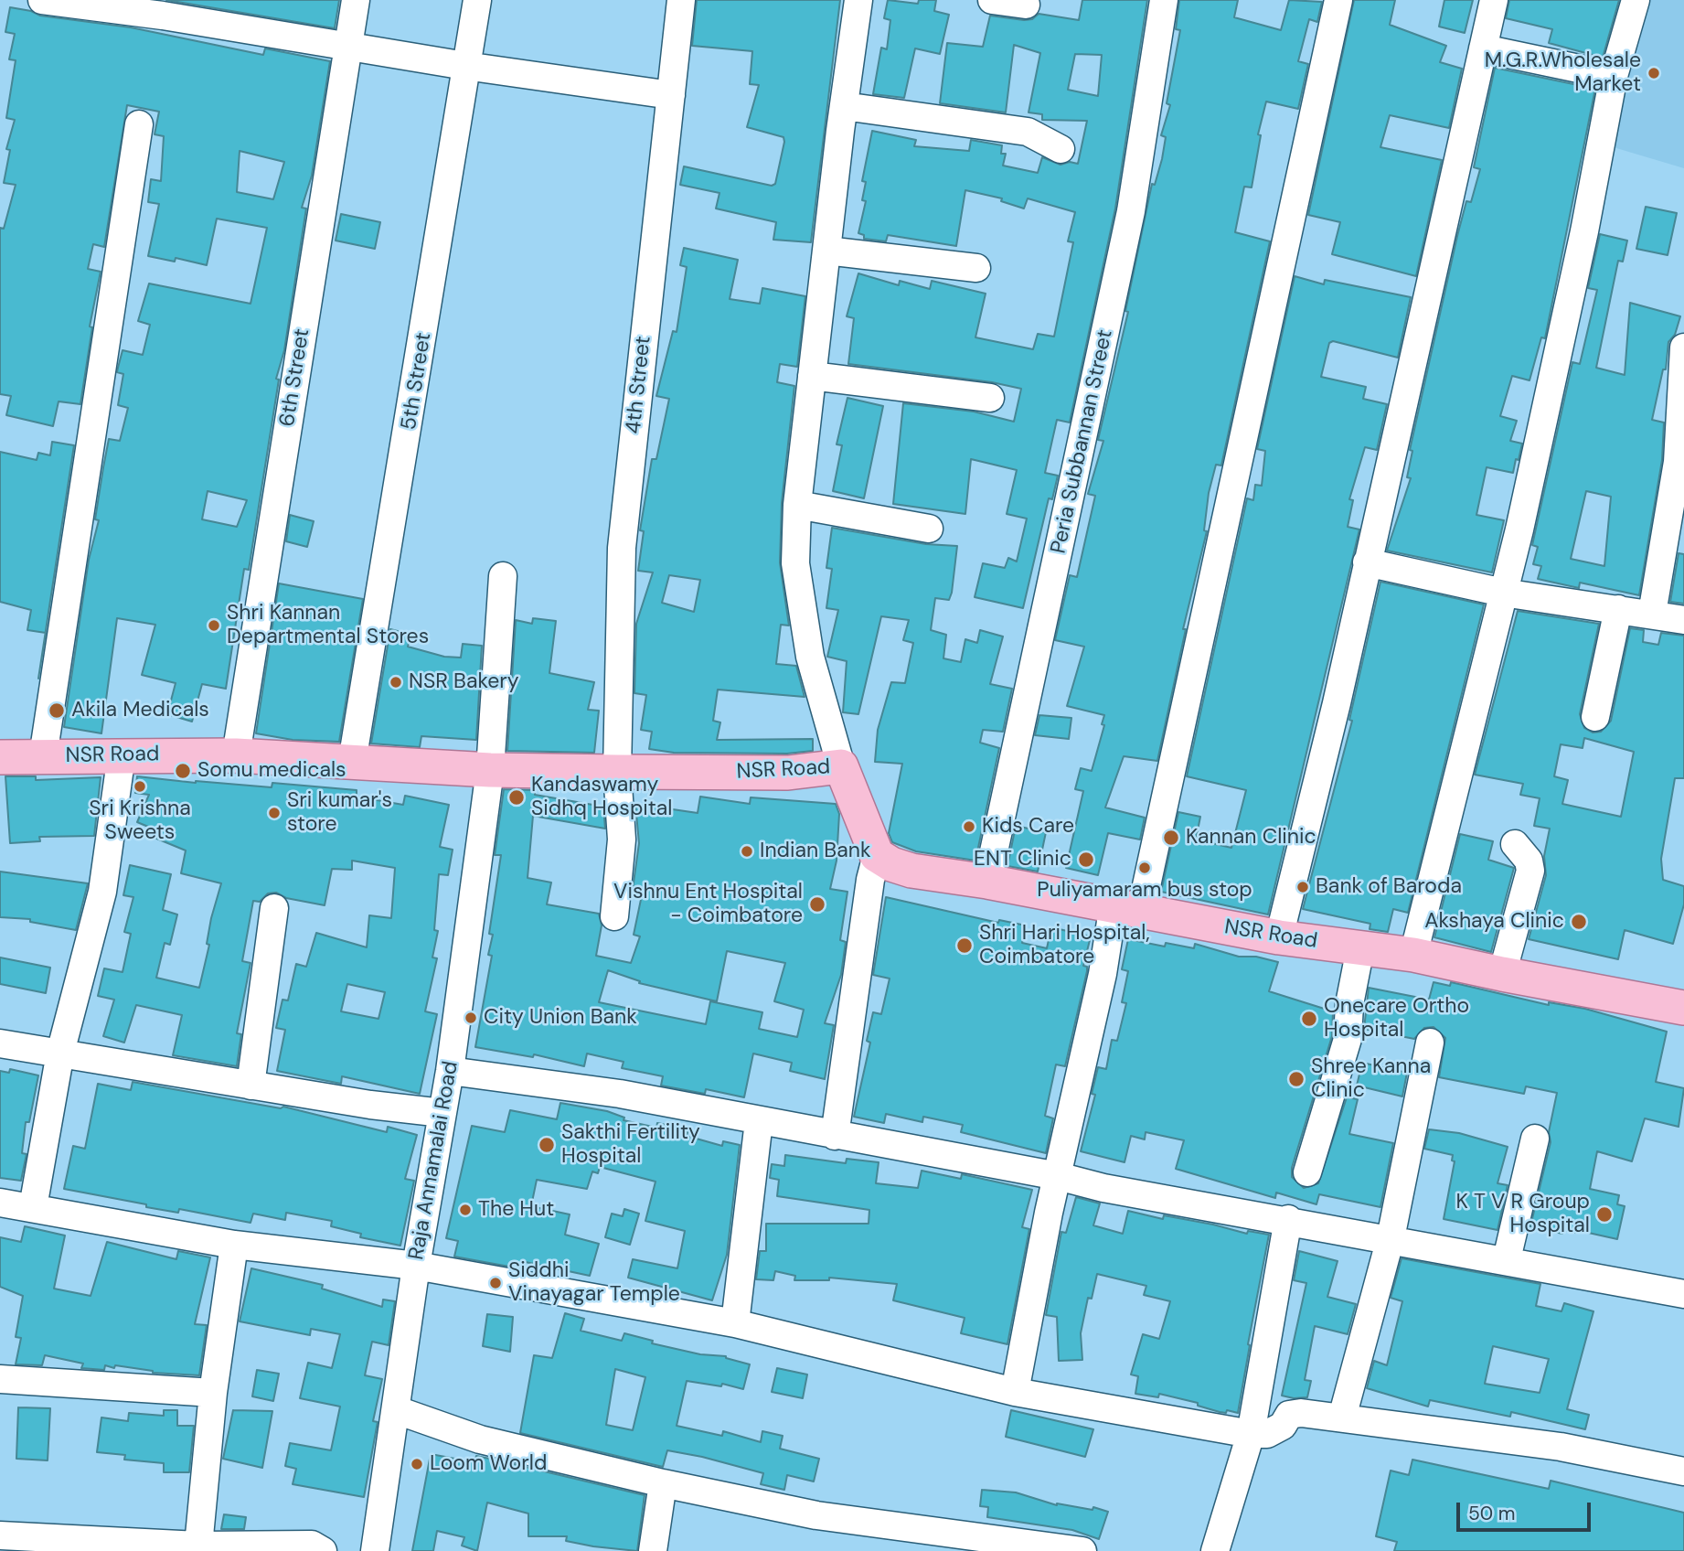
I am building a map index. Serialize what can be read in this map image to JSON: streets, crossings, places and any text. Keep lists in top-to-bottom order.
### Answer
{
  "streets": {
    "main road": ["NSR Road"],
    "street": [
      "6th Street",
      "5th Street",
      "4th Street",
      "Peria Subbannan Street",
      "Raja Annamalai Road"
    ]
  },
  "crossings": [
    ["6th Street", "NSR Road"],
    ["5th Street", "NSR Road"],
    ["4th Street", "NSR Road"],
    ["Peria Subbannan Street", "NSR Road"],
    ["NSR Road", "Raja Annamalai Road"]
  ],
  "places": [
    "M.G.R.Wholesale Market",
    "Shri Kannan Departmental Stores",
    "NSR Bakery",
    "Akila Medicals",
    "Somu medicals",
    "Sri Krishna Sweets",
    "Kandaswamy Sidhq Hospital",
    "Sri kumar's store",
    "Kids Care",
    "Kannan Clinic",
    "Indian Bank",
    "ENT Clinic",
    "Puliyamaram bus stop",
    "Bank of Baroda",
    "Vishnu Ent Hospital - Coimbatore",
    "Akshaya Clinic",
    "Shri Hari Hospital, Coimbatore",
    "City Union Bank",
    "Onecare Ortho Hospital",
    "Shree Kanna Clinic",
    "Sakthi Fertility Hospital",
    "The Hut",
    "K T V R Group Hospital",
    "Siddhi Vinayagar Temple",
    "Loom World"
  ],
  "scale_bar": "50 m"
}
